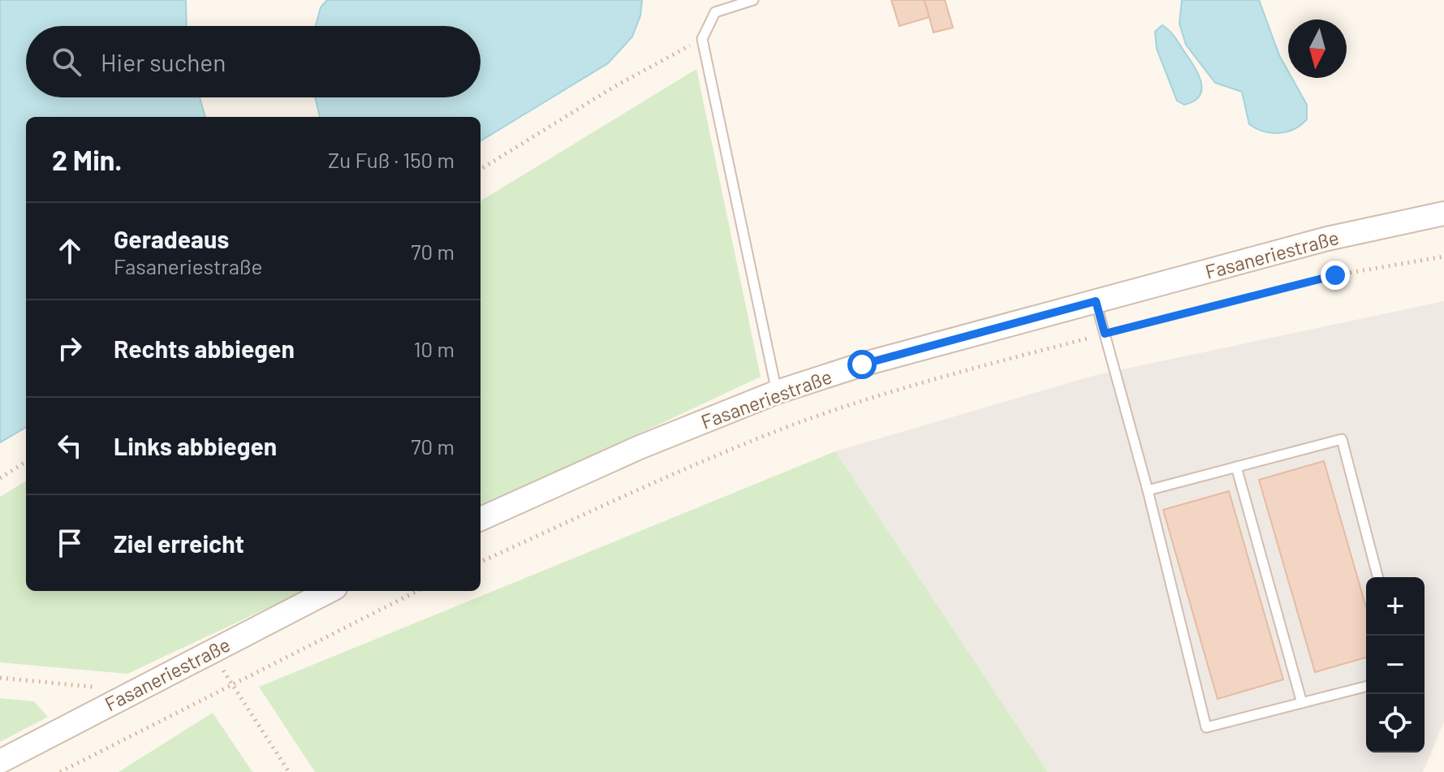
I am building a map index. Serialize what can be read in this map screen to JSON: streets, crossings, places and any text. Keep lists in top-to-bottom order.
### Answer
{
  "streets": {
    "street": ["Fasaneriestraße"]
  },
  "north": "bottom",
  "page": {
    "search": "Hier suchen",
    "heading": ["2 Min.", "Zu Fuß · 150 m"],
    "list": [
      ["Geradeaus", "Fasaneriestraße", "70 m"],
      ["Rechts abbiegen", "10 m"],
      ["Links abbiegen", "70 m"],
      "Ziel erreicht"
    ],
    "map_buttons": ["+", "−"]
  }
}
